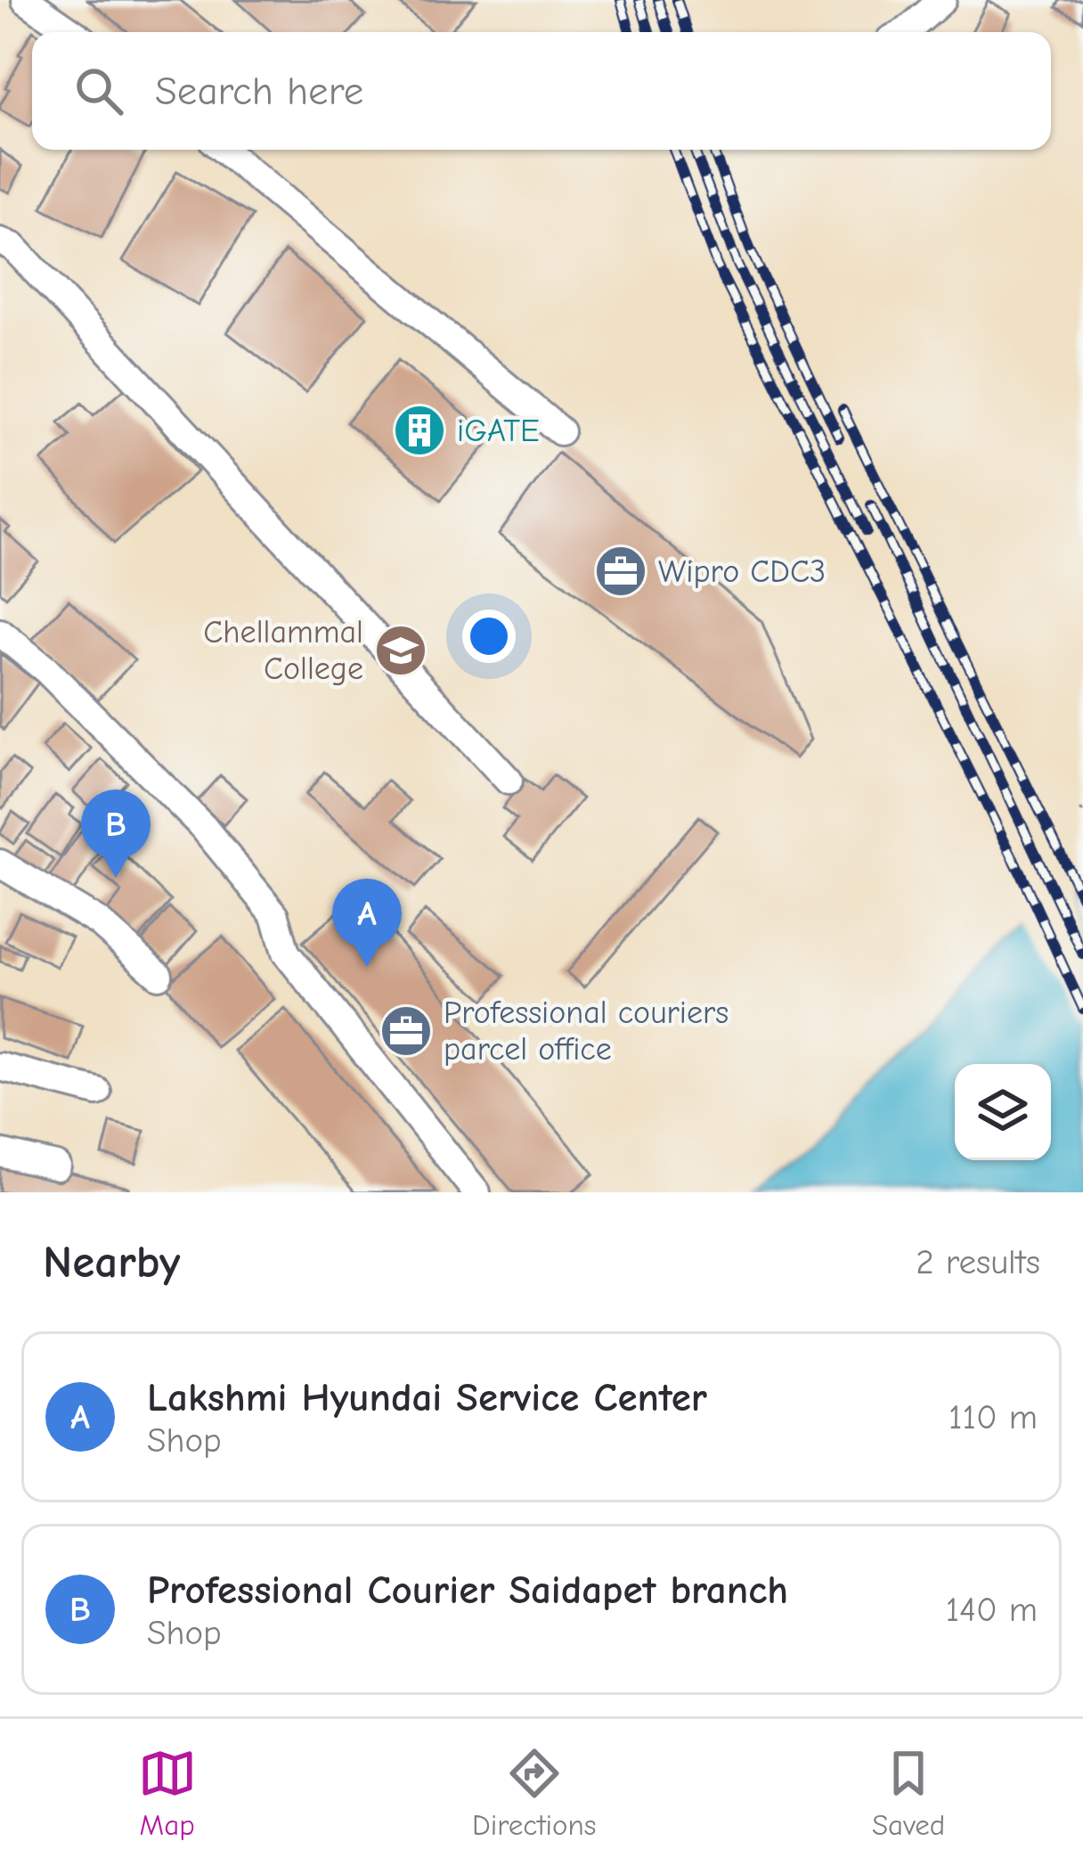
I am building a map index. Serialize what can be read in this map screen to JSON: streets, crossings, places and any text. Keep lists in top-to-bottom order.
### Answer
{
  "places": {
    "building": ["iGATE"],
    "office": ["Wipro CDC3", "Professional couriers parcel office"],
    "school or university": ["Chellammal College"]
  },
  "page": {
    "search": "Search here",
    "pins": ["B", "A"],
    "heading": ["Nearby", "2 results"],
    "list": [
      {
        "mark": "A",
        "name": "Lakshmi Hyundai Service Center",
        "note": "Shop",
        "value": "110 m"
      },
      {
        "mark": "B",
        "name": "Professional Courier Saidapet branch",
        "note": "Shop",
        "value": "140 m"
      }
    ],
    "nav": ["Map", "Directions", "Saved"]
  }
}
